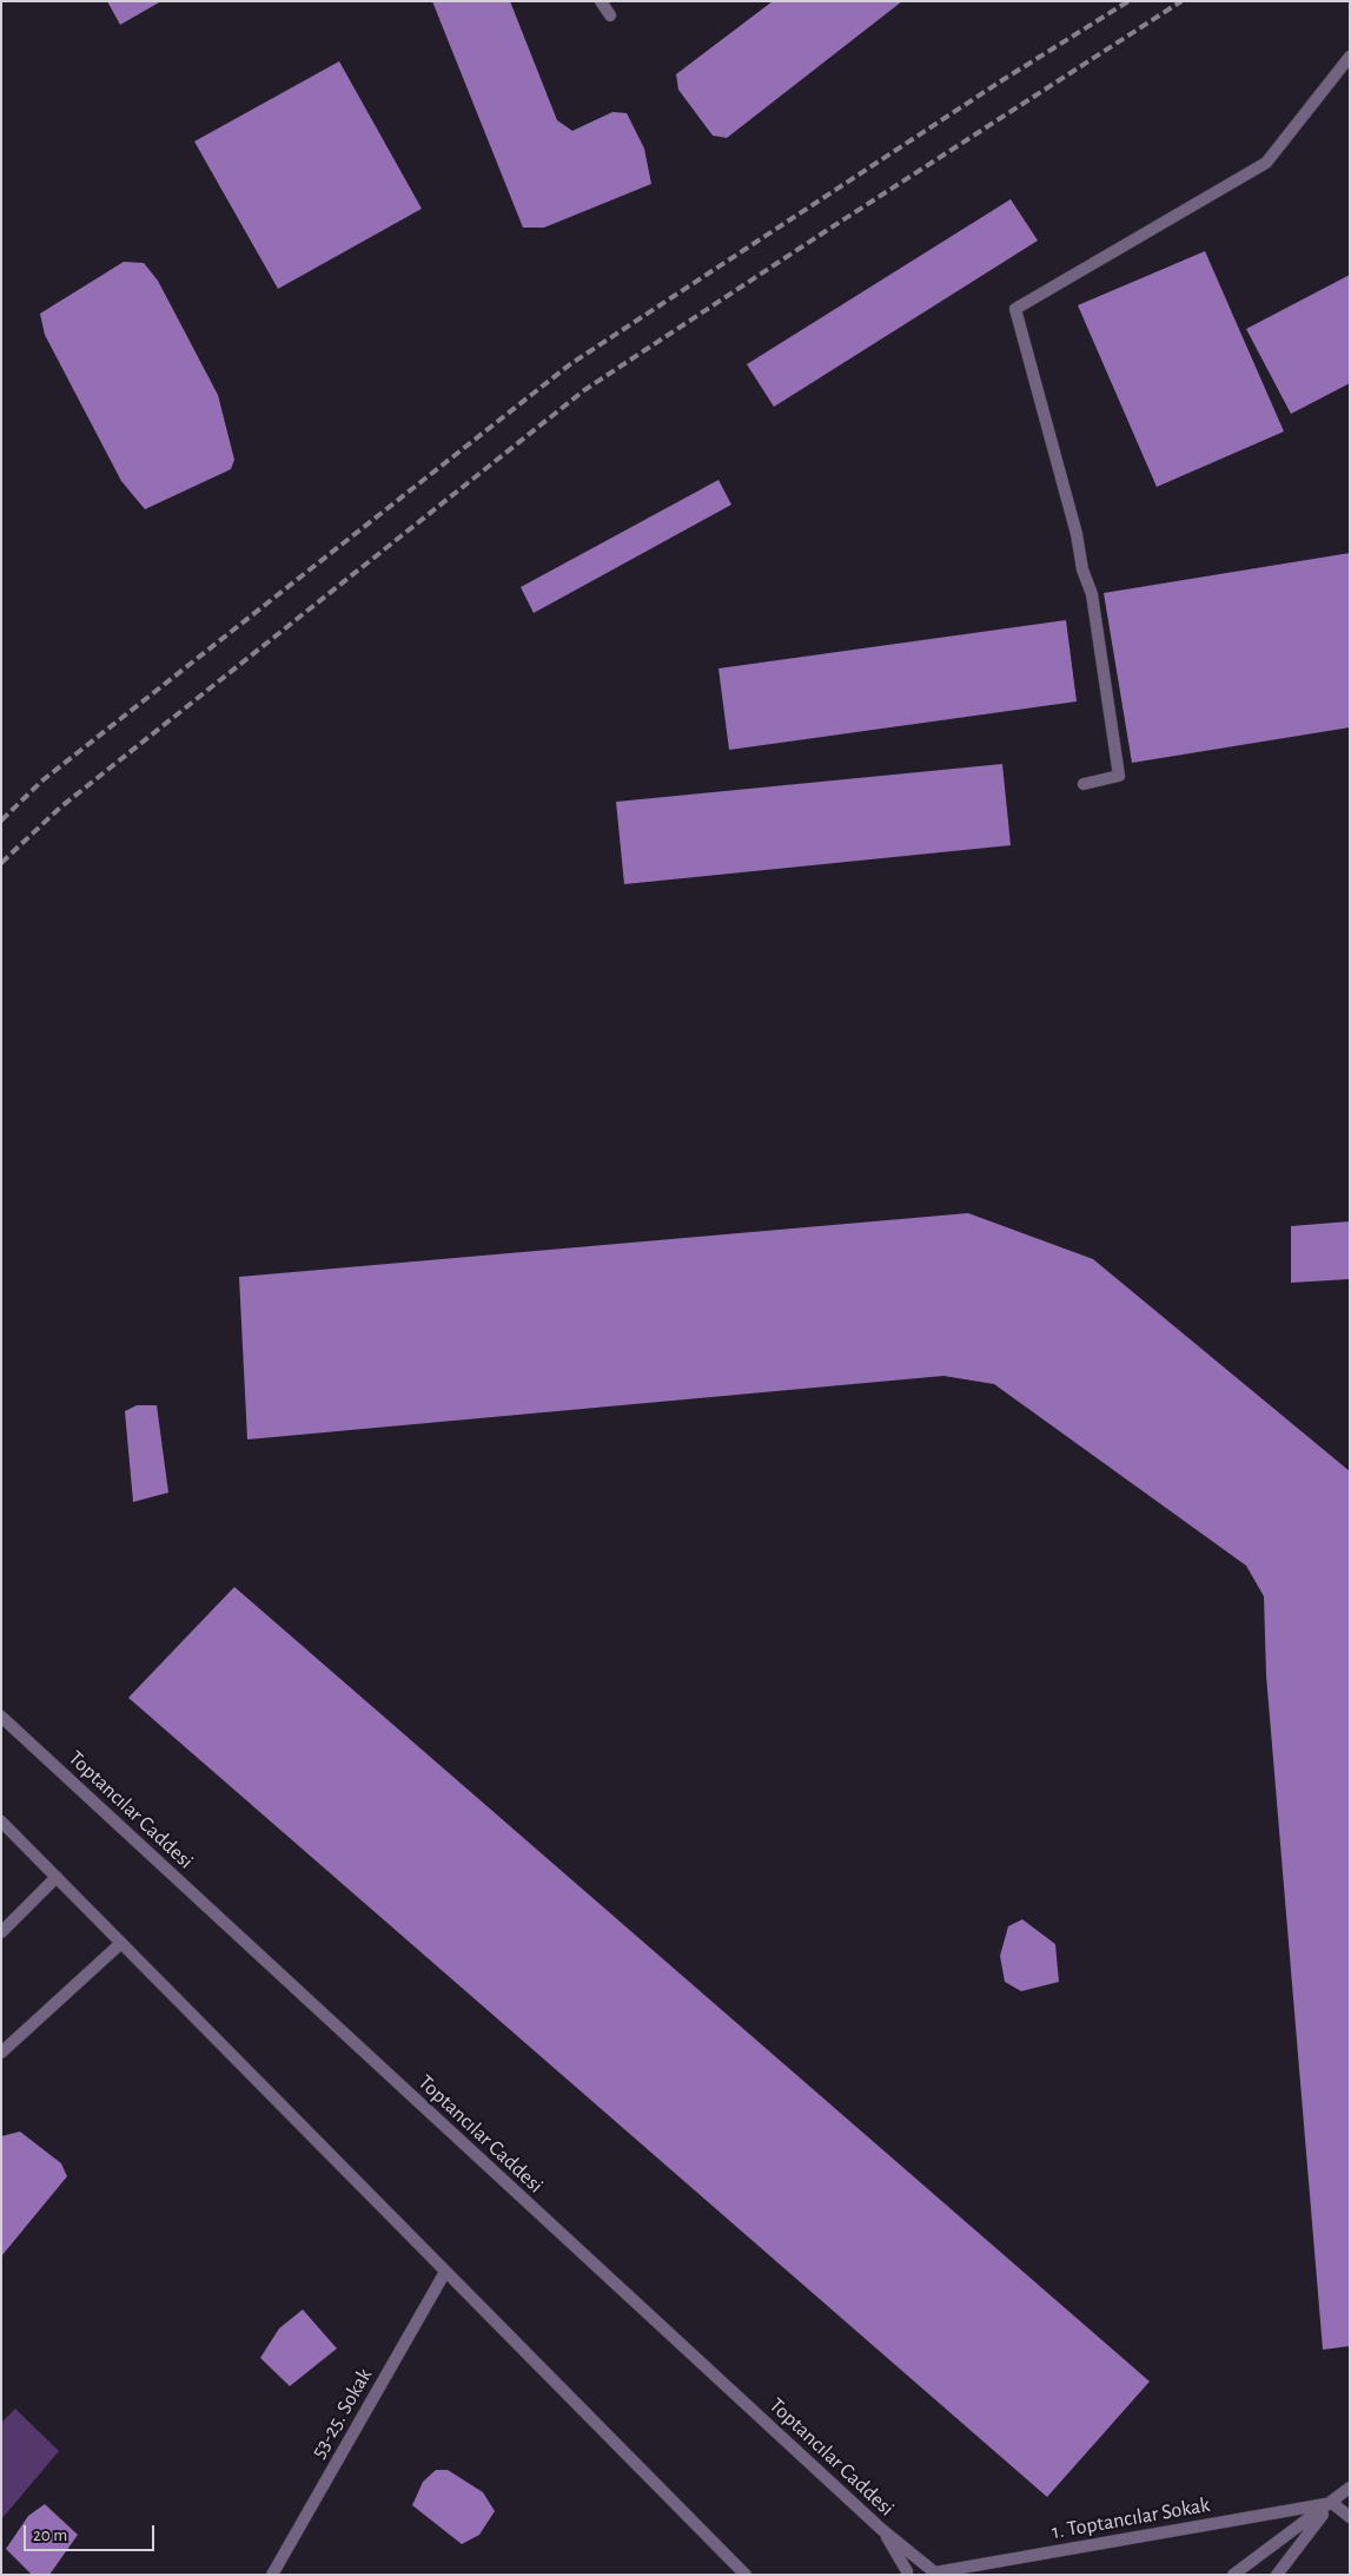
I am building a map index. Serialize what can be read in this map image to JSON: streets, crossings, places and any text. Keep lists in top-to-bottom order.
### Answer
{
  "streets": {
    "street": ["Toptancılar Caddesi", "53-25. Sokak", "1. Toptancılar Sokak"]
  },
  "crossings": [
    ["Toptancılar Caddesi", "1. Toptancılar Sokak"]
  ],
  "scale_bar": "20 m"
}
